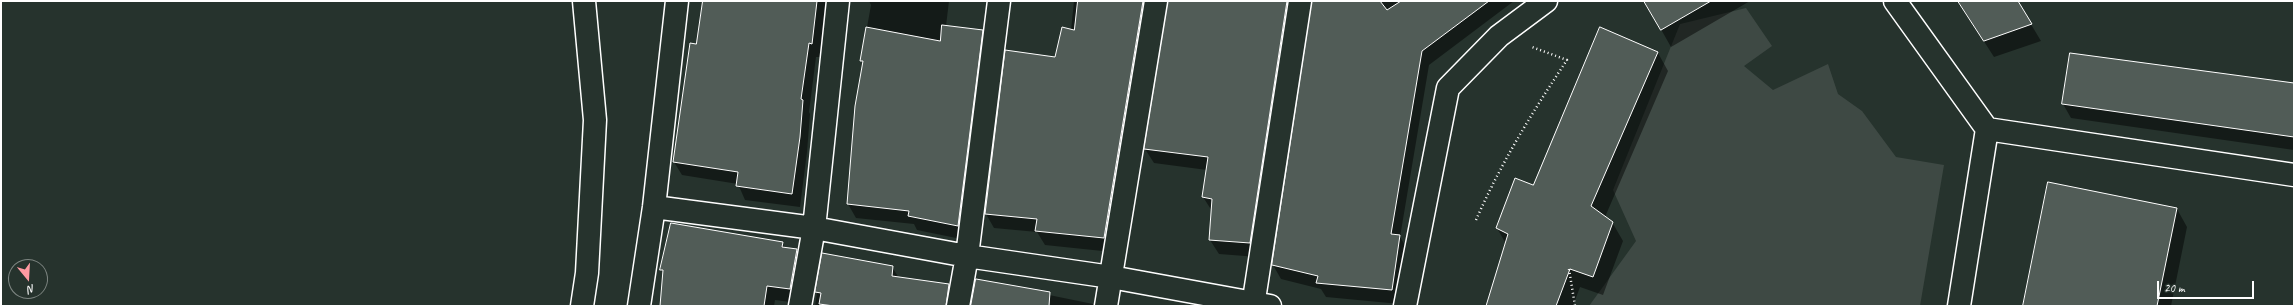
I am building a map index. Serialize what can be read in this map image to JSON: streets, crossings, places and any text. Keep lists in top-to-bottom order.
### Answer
{
  "scale_bar": "20 m",
  "north": "bottom"
}
